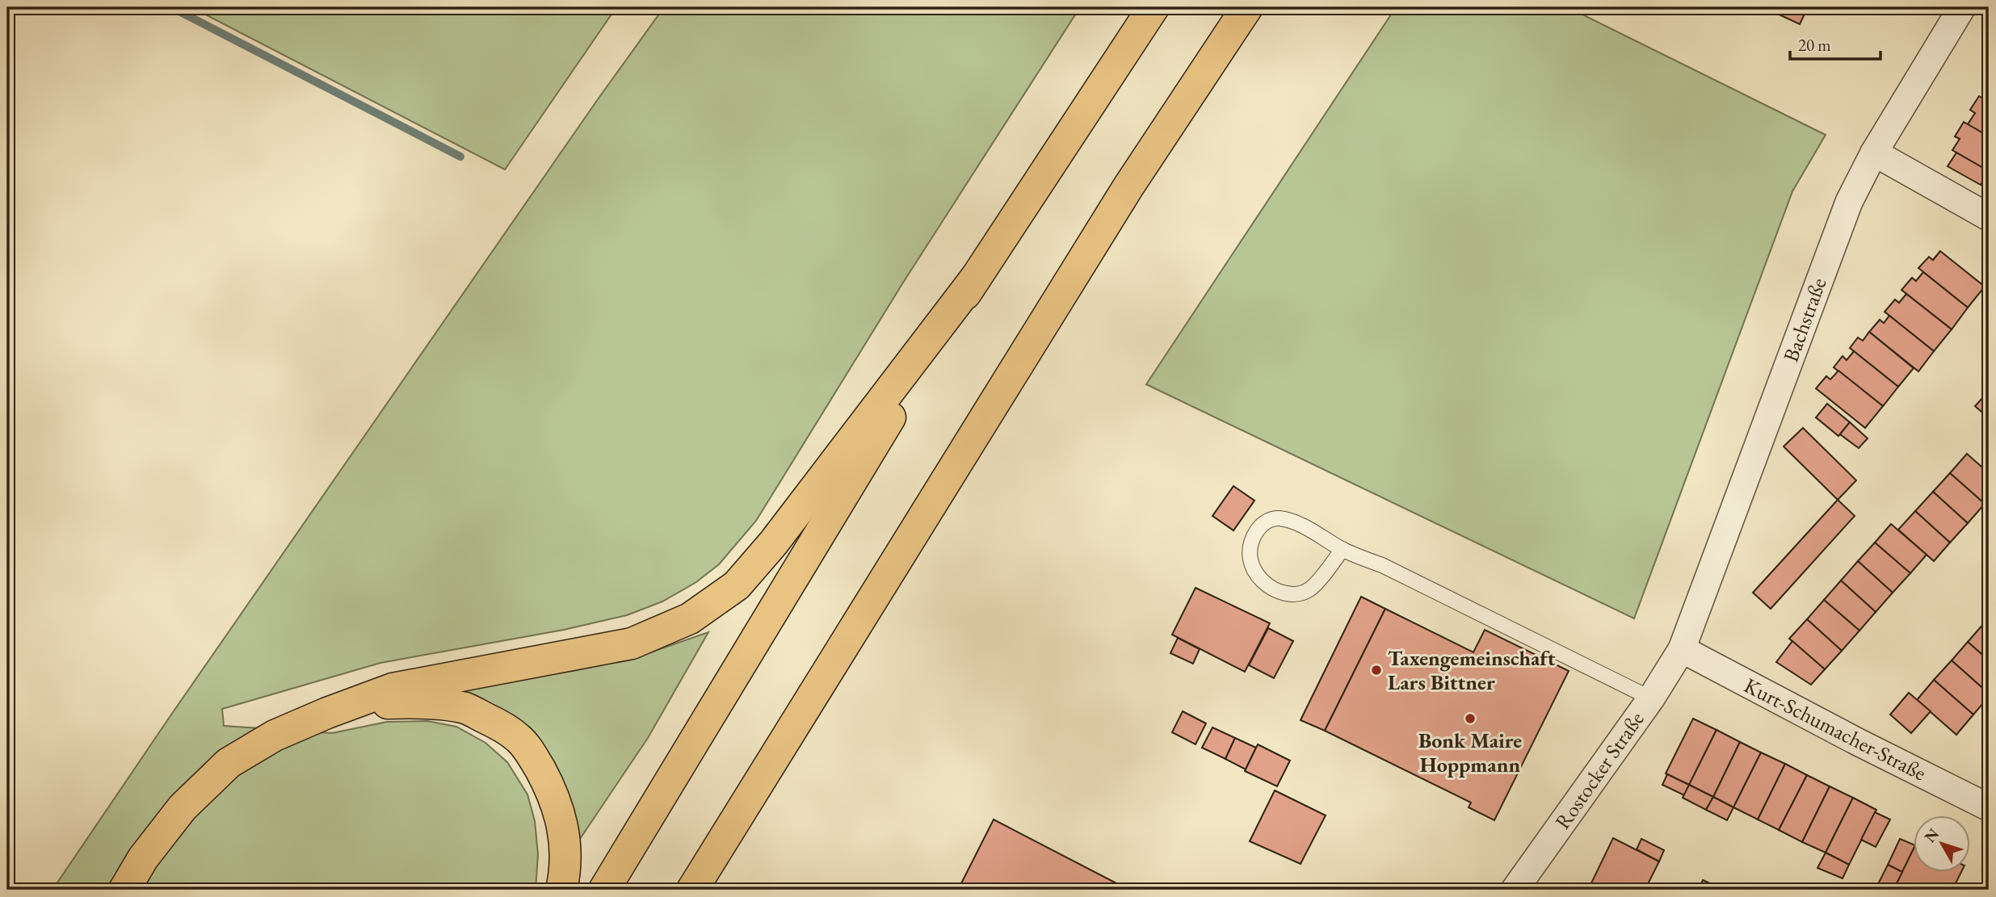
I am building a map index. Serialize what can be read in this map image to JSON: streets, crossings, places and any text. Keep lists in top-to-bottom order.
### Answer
{
  "streets": {
    "street": ["Bachstraße", "Kurt-Schumacher-Straße", "Rostocker Straße"]
  },
  "crossings": [
    ["Bachstraße", "Kurt-Schumacher-Straße"],
    ["Bachstraße", "Rostocker Straße"],
    ["Kurt-Schumacher-Straße", "Rostocker Straße"]
  ],
  "places": ["Taxengemeinschaft Lars Bittner", "Bonk Maire Hoppmann"],
  "scale_bar": "20 m",
  "north": "top left"
}
